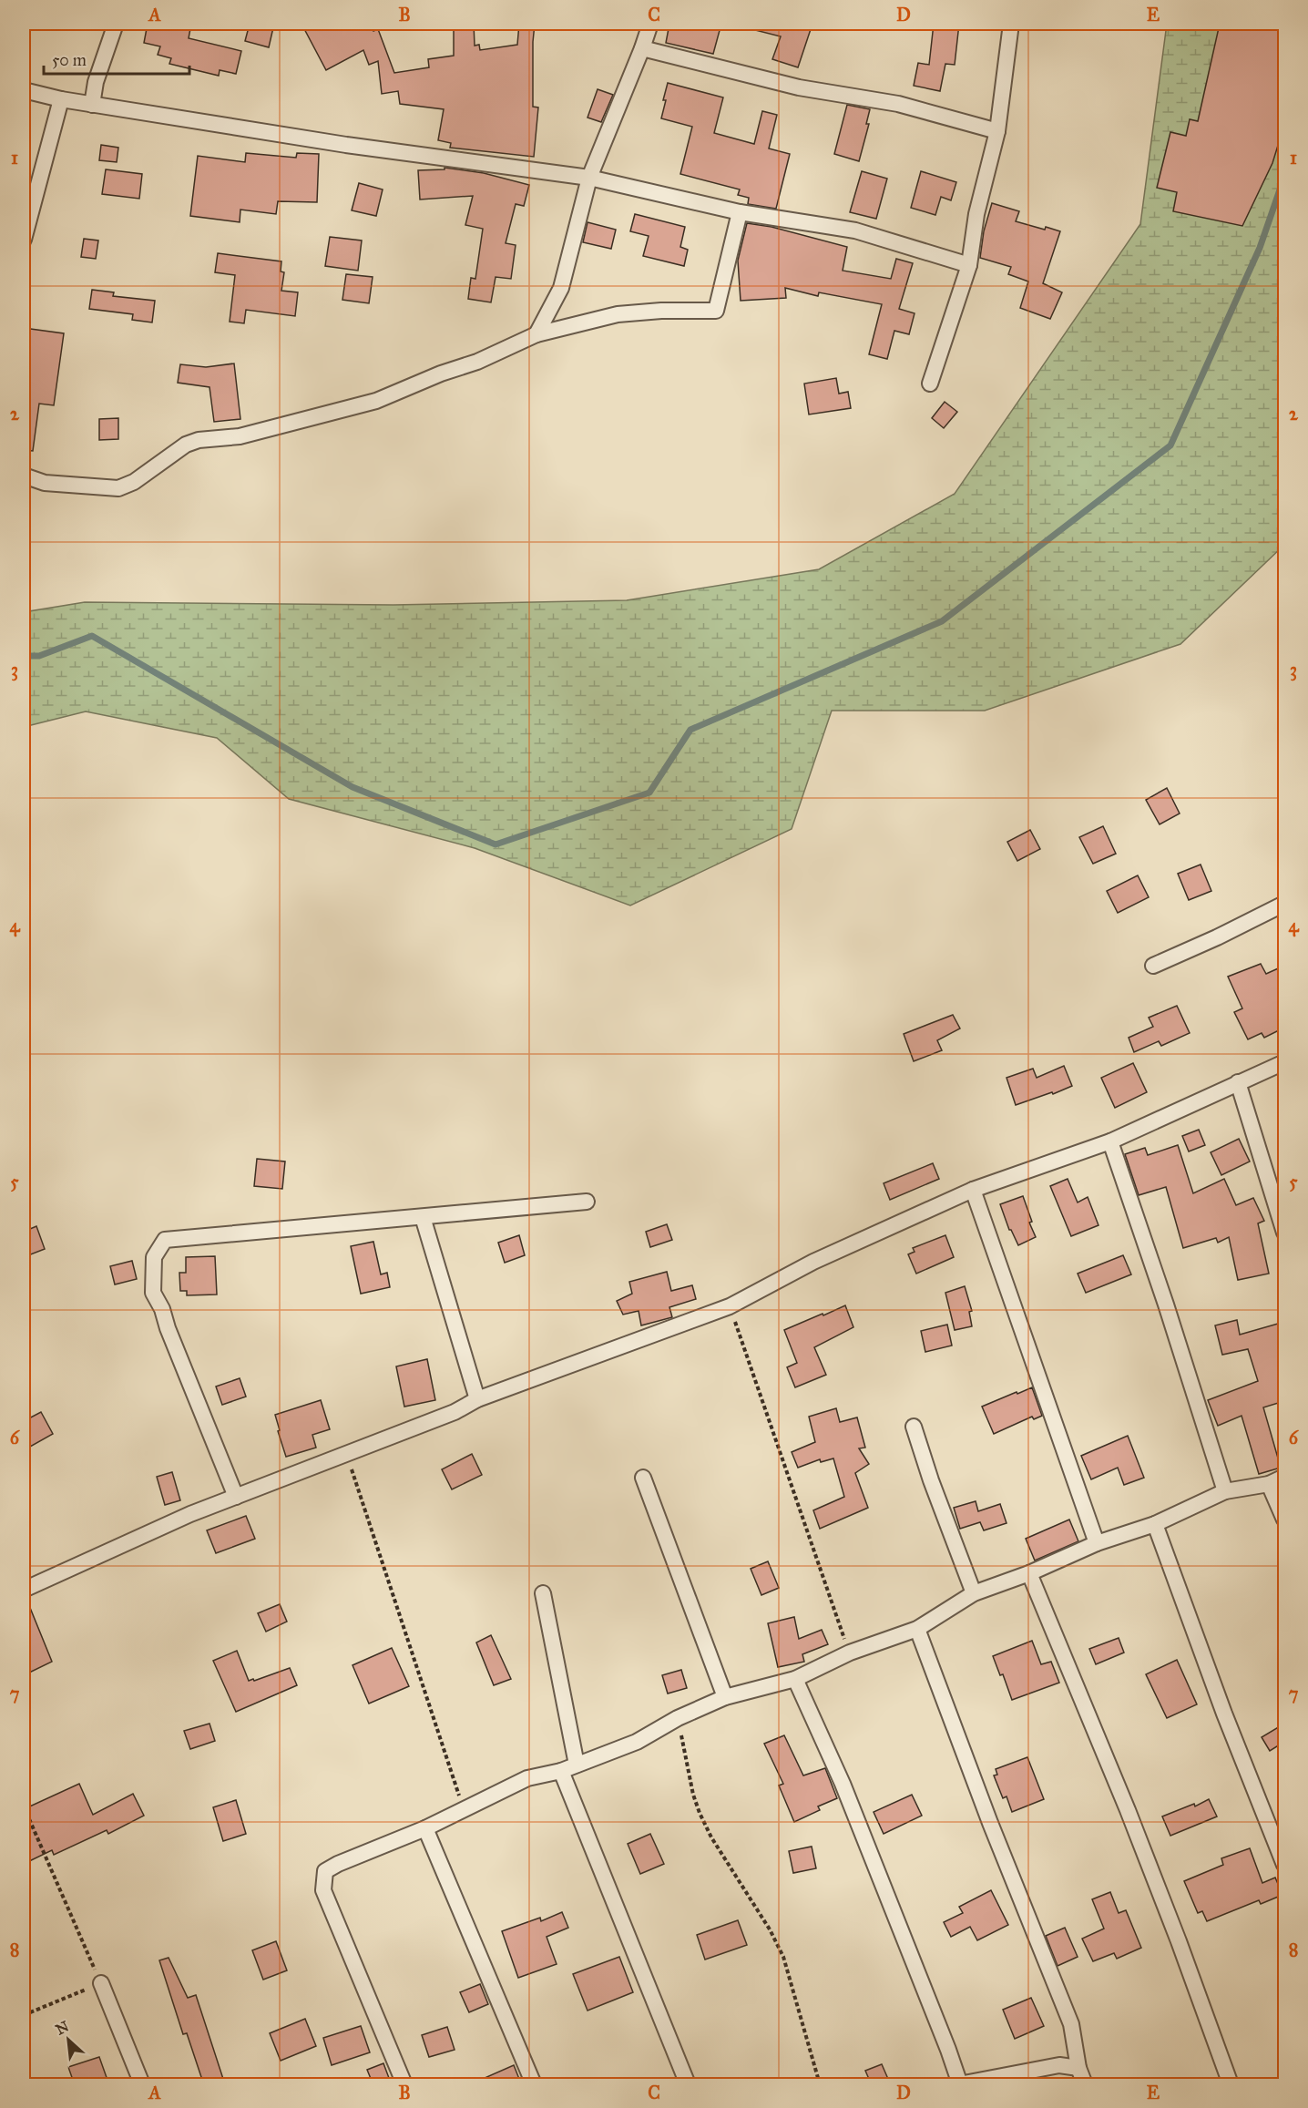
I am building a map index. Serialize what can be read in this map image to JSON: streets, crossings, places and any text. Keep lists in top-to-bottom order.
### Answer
{
  "scale_bar": "50 m",
  "north": "top left",
  "grid": {
    "columns": [
      "A",
      "B",
      "C",
      "D",
      "E"
    ],
    "rows": [
      "1",
      "2",
      "3",
      "4",
      "5",
      "6",
      "7",
      "8"
    ]
  }
}
